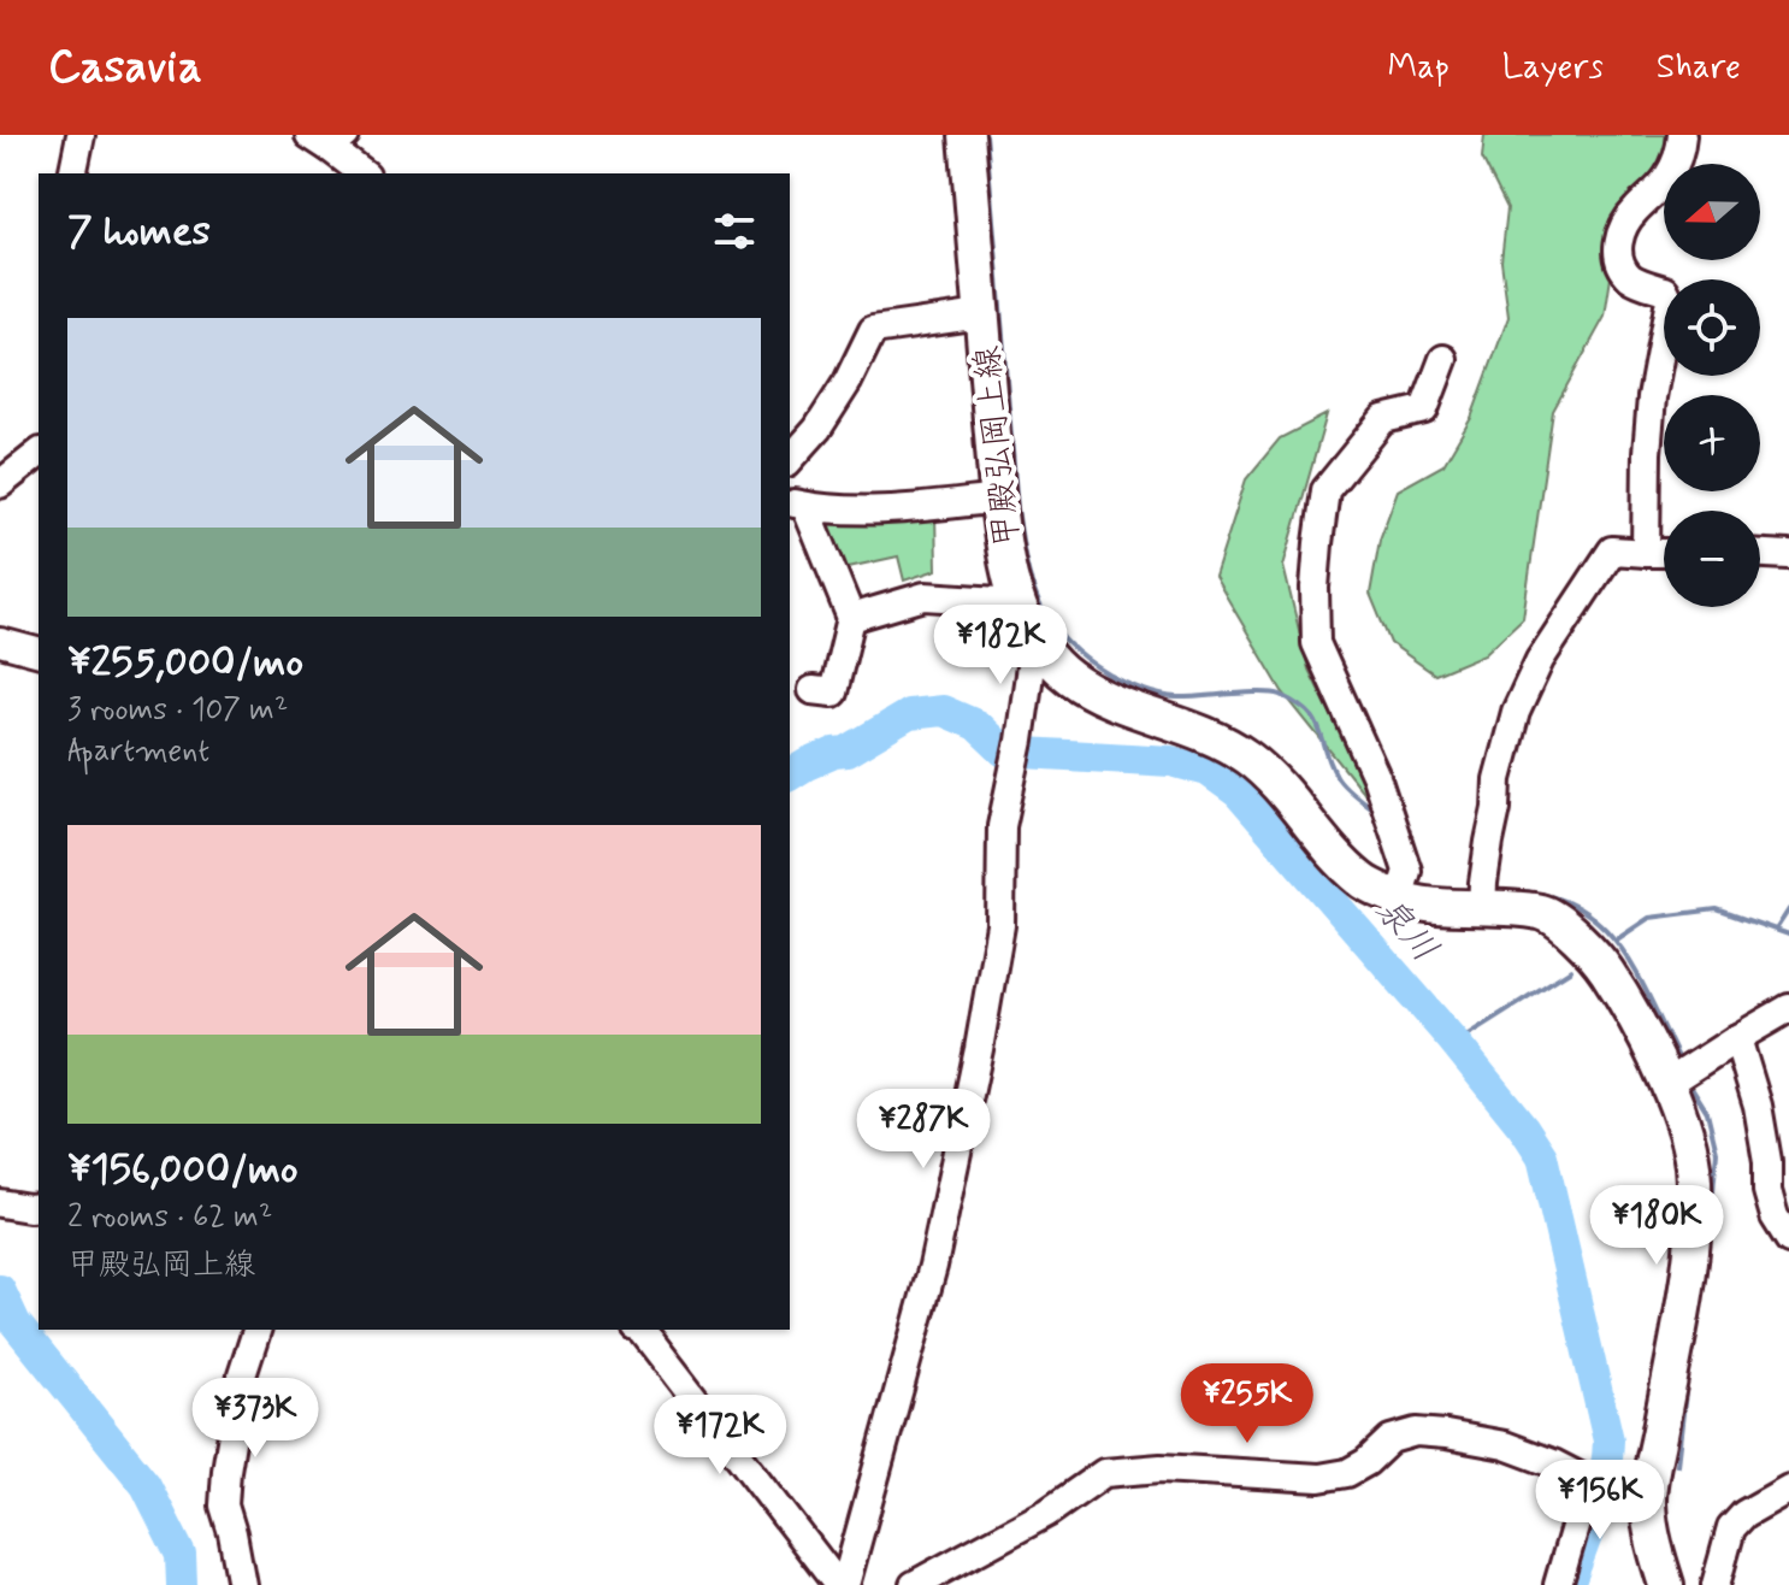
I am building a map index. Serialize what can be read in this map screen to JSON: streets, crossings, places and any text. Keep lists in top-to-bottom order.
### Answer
{
  "streets": {
    "main road": ["甲殿弘岡上線"]
  },
  "water": ["泉川"],
  "north": "left",
  "page": {
    "header": "Casavia",
    "nav": ["Map", "Layers", "Share"],
    "map_buttons": ["+", "−"],
    "heading": "7 homes",
    "list": [
      {
        "name": "¥255,000/mo",
        "note": "3 rooms · 107 m² · Apartment"
      },
      {
        "name": "¥156,000/mo",
        "note": "2 rooms · 62 m² · 甲殿弘岡上線"
      }
    ],
    "price": [
      "¥182K",
      "¥287K",
      "¥180K",
      "¥255K",
      "¥373K",
      "¥172K",
      "¥156K"
    ]
  }
}
